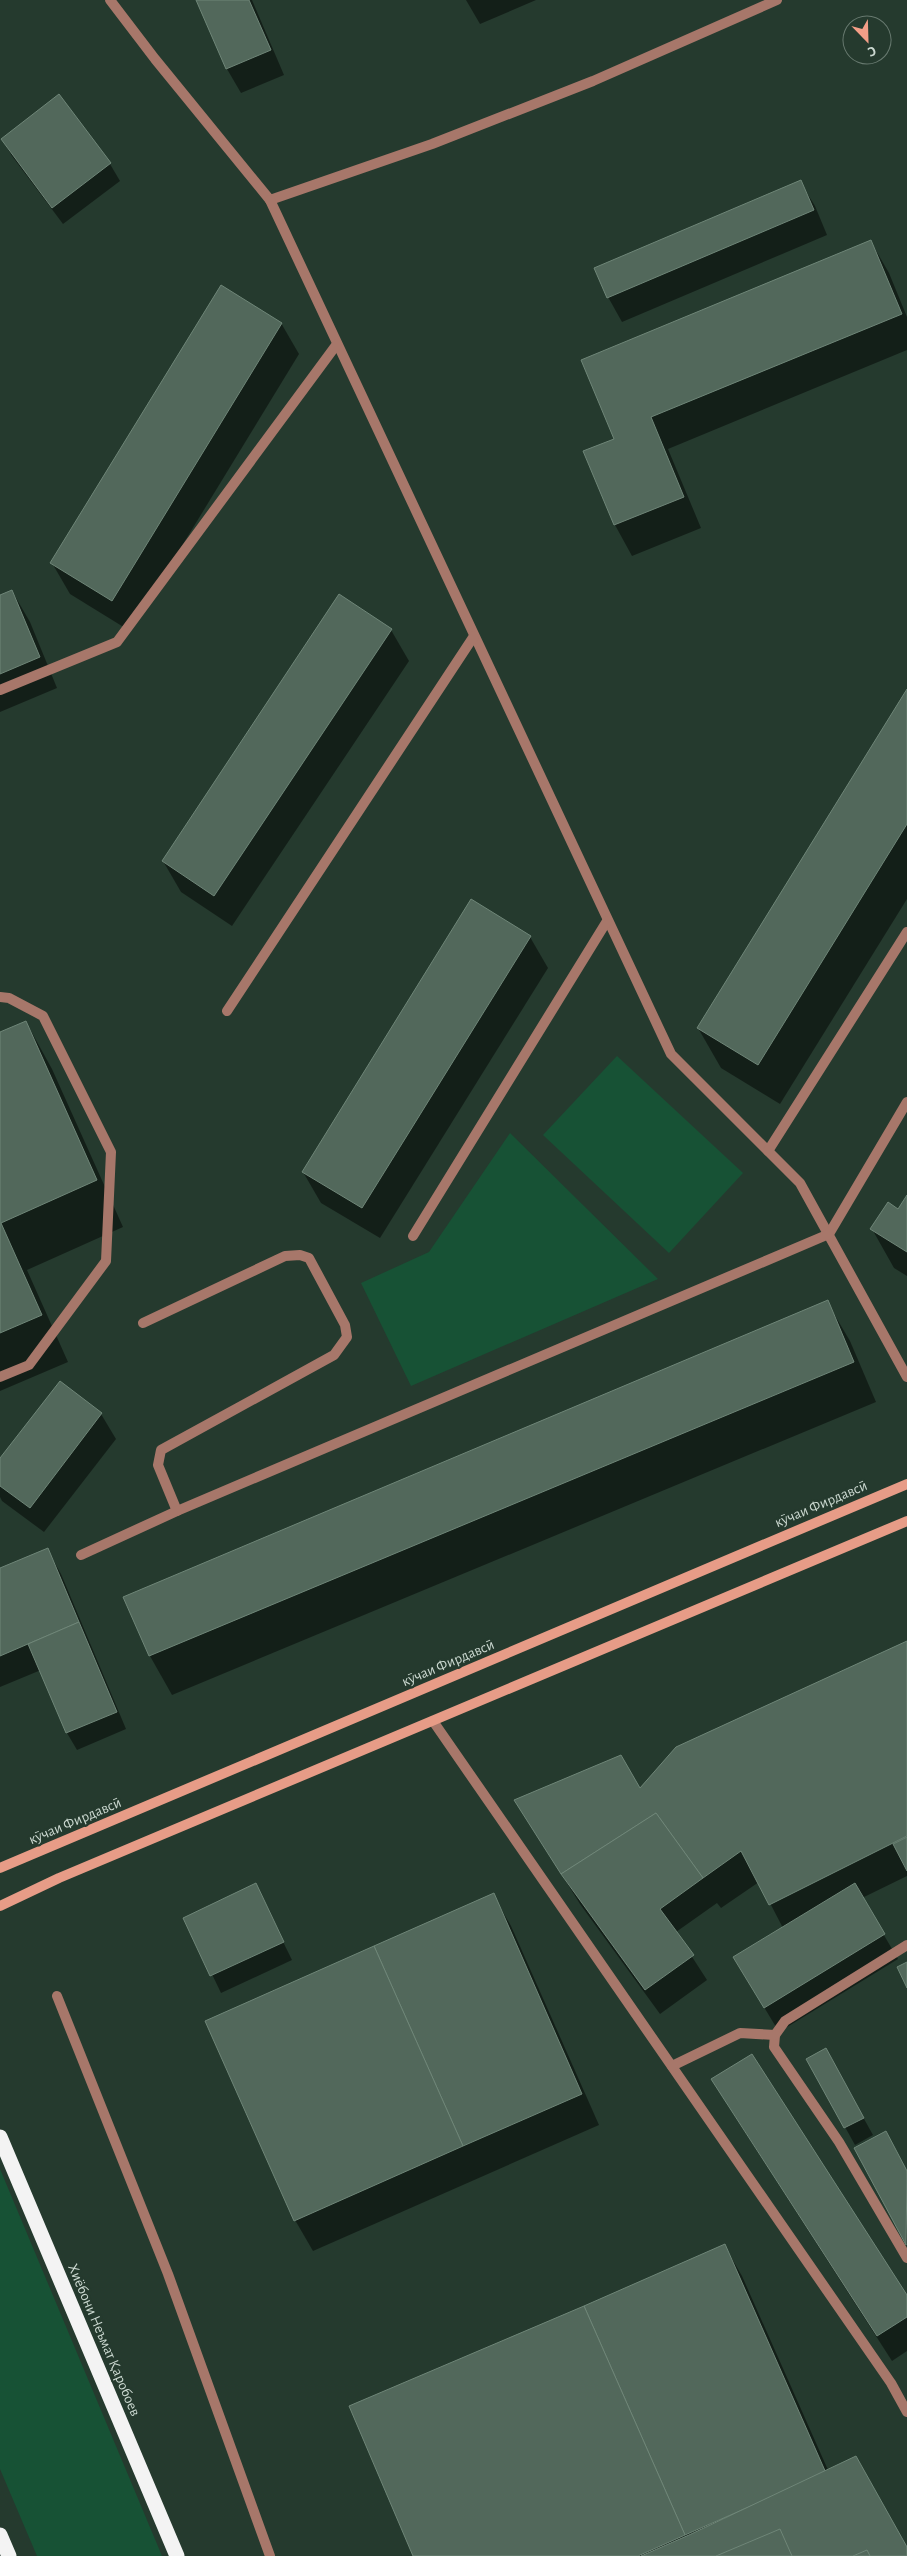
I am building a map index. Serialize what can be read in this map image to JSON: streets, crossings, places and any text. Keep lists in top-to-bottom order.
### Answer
{
  "streets": {
    "highway": ["Хиёбони Неъмат Қаробоев"],
    "street": ["кӯчаи Фирдавсӣ"]
  },
  "north": "bottom right"
}
